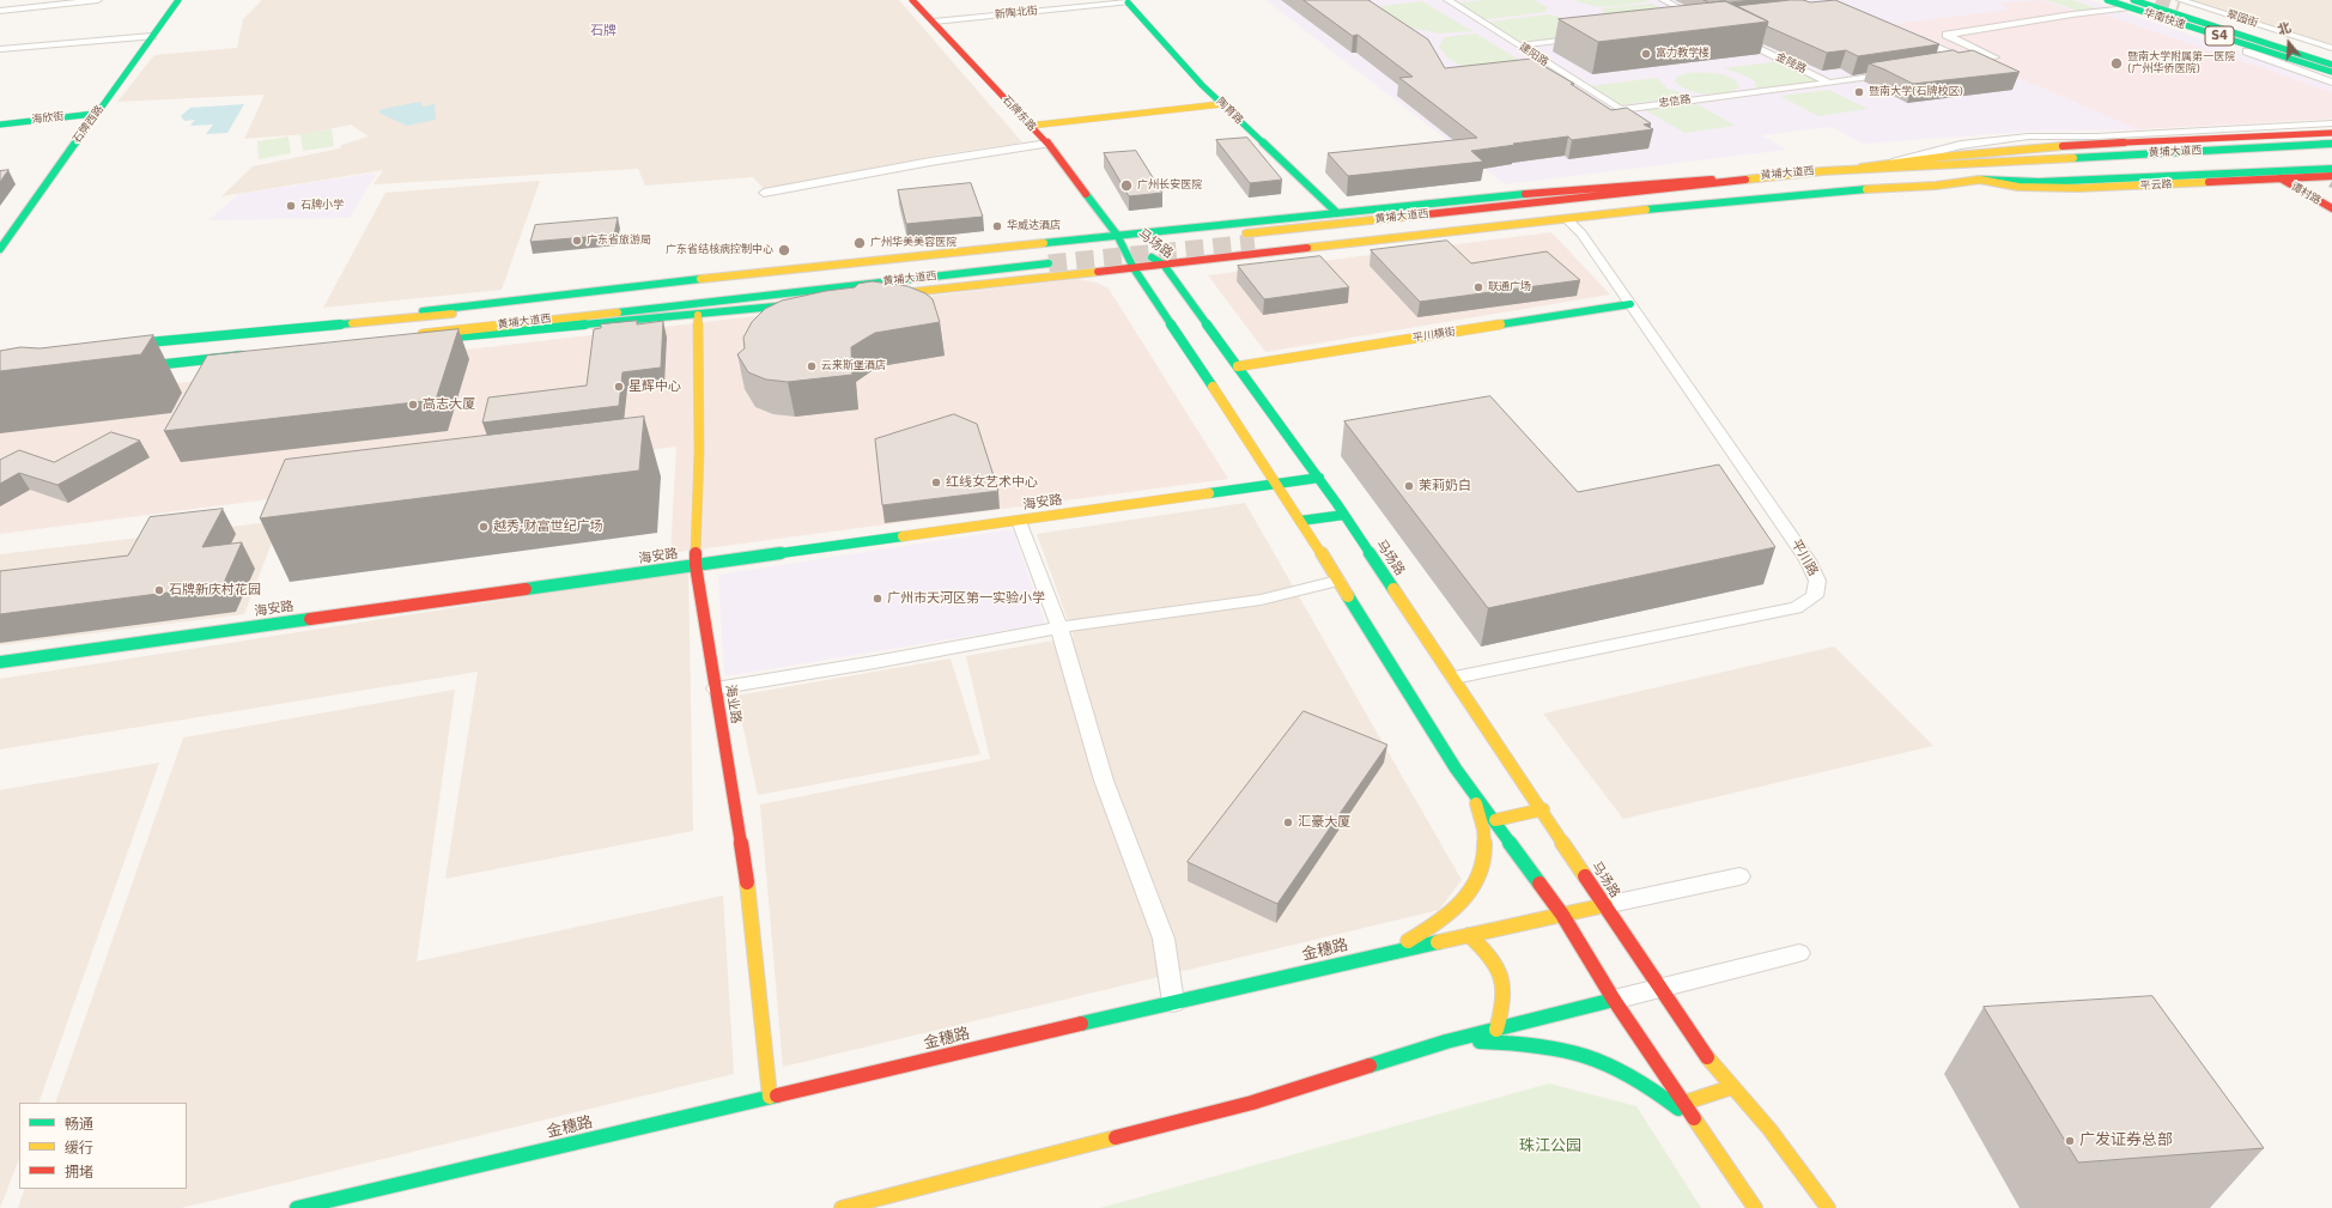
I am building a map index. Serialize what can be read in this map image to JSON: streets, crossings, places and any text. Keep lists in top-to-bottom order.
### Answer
{
  "streets": {
    "main road": [
      "华南快速",
      "S4",
      "陶育路",
      "石牌东路",
      "海欣街",
      "石牌西路",
      "黄埔大道西",
      "平云路",
      "谭村路",
      "马场路",
      "平川横街",
      "海安路",
      "海业路",
      "金穗路"
    ],
    "street": [
      "新陶北街",
      "翠园街",
      "建阳路",
      "金陵路",
      "忠信路",
      "平川路"
    ]
  },
  "crossings": [
    ["新陶北街", "陶育路"],
    ["新陶北街", "石牌东路"],
    ["建阳路", "忠信路"],
    ["金陵路", "忠信路"],
    ["石牌东路", "马场路"],
    ["海欣街", "石牌西路"],
    ["黄埔大道西", "平云路"],
    ["黄埔大道西", "海业路"],
    ["平云路", "谭村路"],
    ["马场路", "平川横街"],
    ["马场路", "海安路"],
    ["马场路", "平川路"],
    ["马场路", "金穗路"],
    ["平川横街", "平川路"],
    ["海安路", "海业路"],
    ["海业路", "金穗路"]
  ],
  "districts": ["石牌"],
  "parks": ["珠江公园"],
  "places": [
    "富力教学楼",
    "暨南大学附属第一医院 (广州华侨医院)",
    "暨南大学(石牌校区)",
    "广州长安医院",
    "石牌小学",
    "华威达酒店",
    "广东省旅游局",
    "广州华美美容医院",
    "广东省结核病控制中心",
    "联通广场",
    "云来斯堡酒店",
    "星辉中心",
    "高志大厦",
    "红线女艺术中心",
    "茉莉奶白",
    "越秀·财富世纪广场",
    "石牌新庆村花园",
    "广州市天河区第一实验小学",
    "汇豪大厦",
    "广发证券总部"
  ],
  "legend": ["畅通", "缓行", "拥堵"],
  "north": "top"
}
